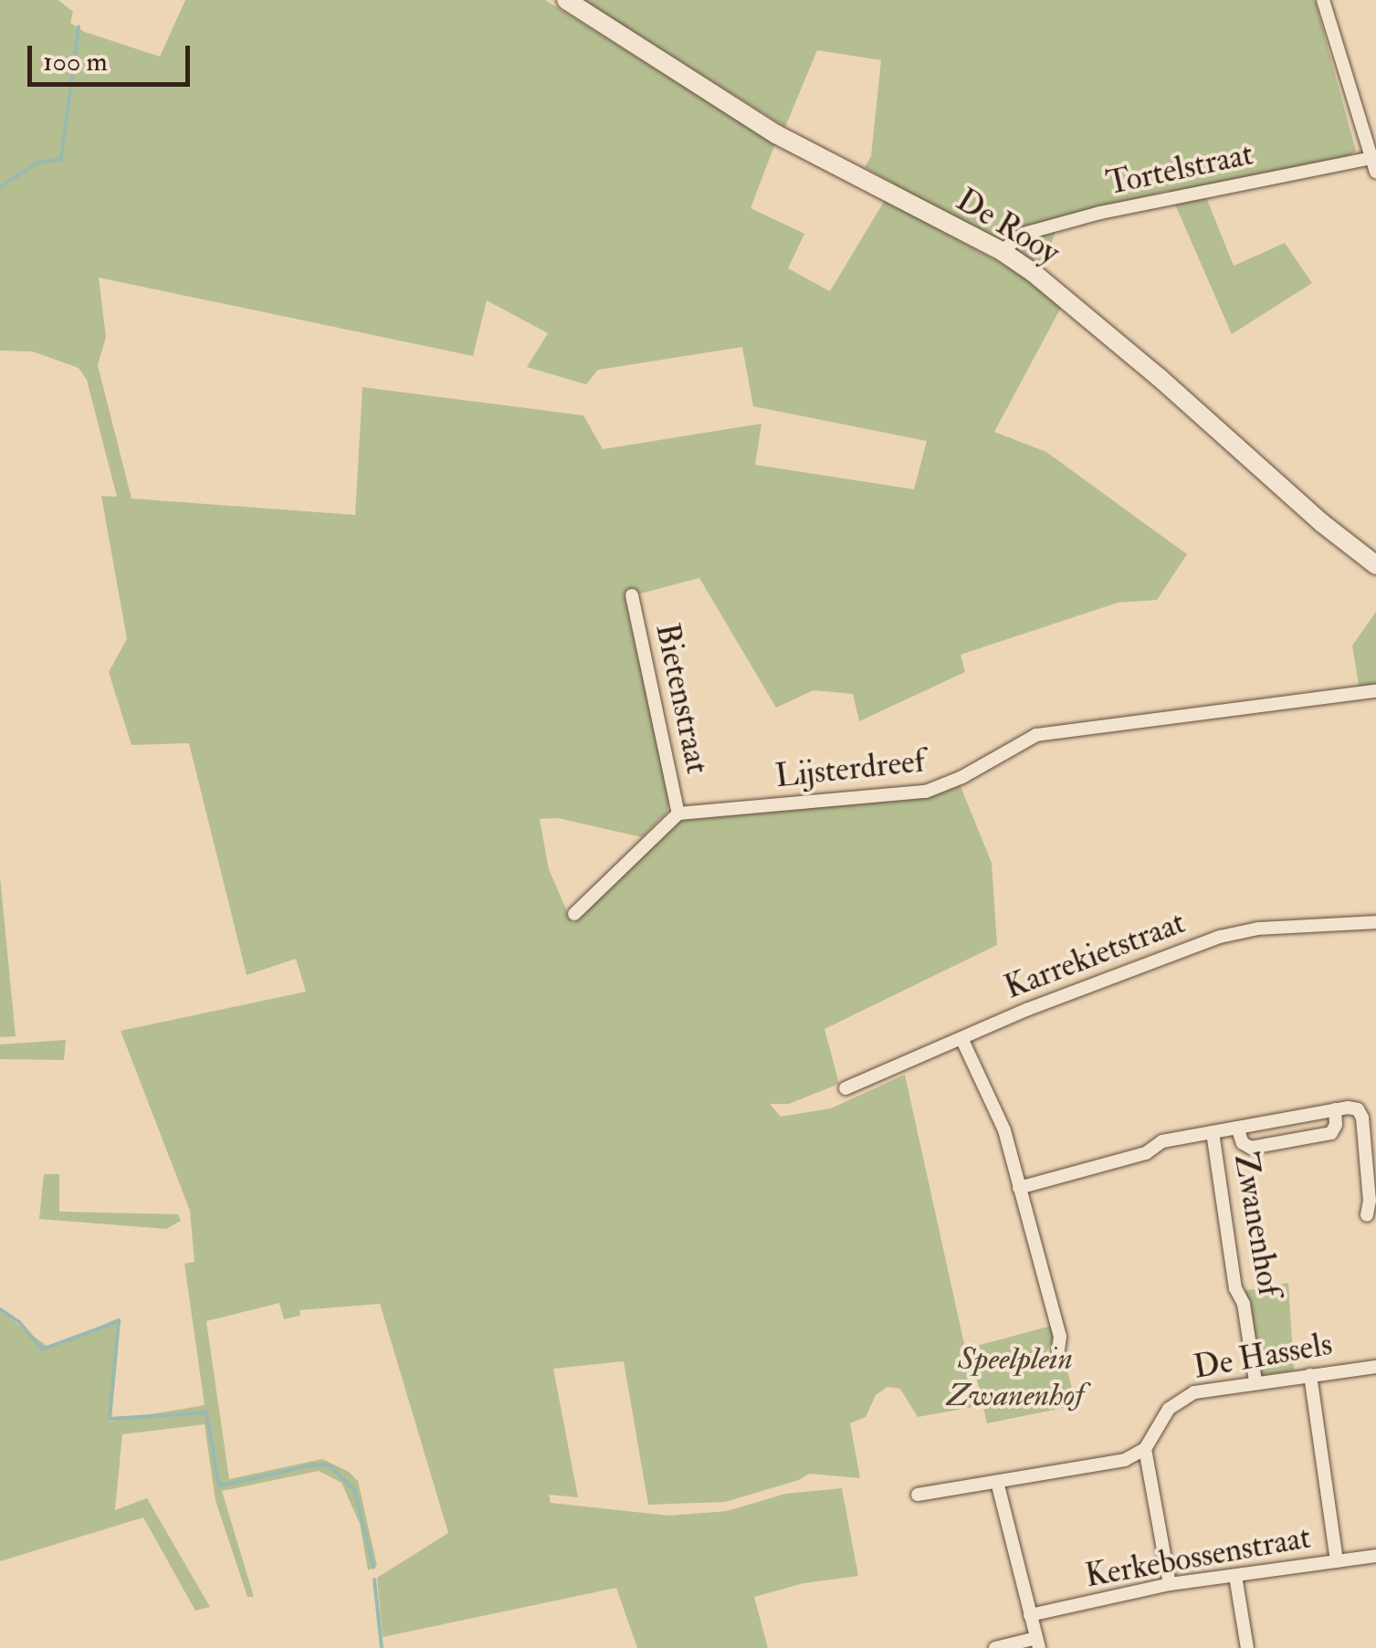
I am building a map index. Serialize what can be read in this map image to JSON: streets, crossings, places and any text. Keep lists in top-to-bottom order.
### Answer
{
  "streets": {
    "street": [
      "Tortelstraat",
      "De Rooy",
      "Bietenstraat",
      "Lijsterdreef",
      "Karrekietstraat",
      "Zwanenhof",
      "De Hassels",
      "Kerkebossenstraat"
    ]
  },
  "crossings": [
    ["Tortelstraat", "De Rooy"],
    ["Bietenstraat", "Lijsterdreef"],
    ["Zwanenhof", "De Hassels"]
  ],
  "parks": ["Speelplein Zwanenhof"],
  "scale_bar": "100 m"
}
